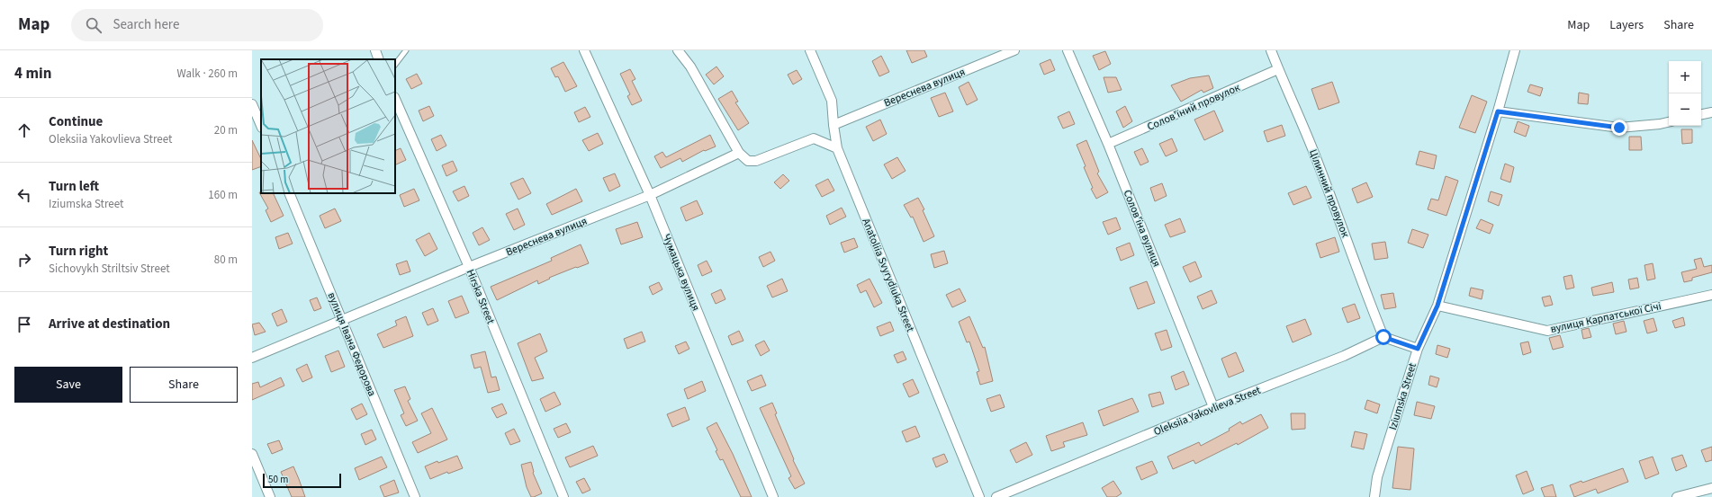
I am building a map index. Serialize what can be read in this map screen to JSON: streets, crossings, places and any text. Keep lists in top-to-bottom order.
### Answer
{
  "streets": {
    "street": [
      "Вереснева вулиця",
      "Солов'їний провулок",
      "Цілинний провулок",
      "Солов'їна вулиця",
      "Чумацька вулиця",
      "Anatoliia Svyrydiuka Street",
      "Hirska Street",
      "вулиця Карпатської Січі",
      "вулиця Івана Федорова",
      "Iziumska Street",
      "Oleksiia Yakovlieva Street"
    ]
  },
  "crossings": [
    ["Вереснева вулиця", "Чумацька вулиця"],
    ["Вереснева вулиця", "Anatoliia Svyrydiuka Street"],
    ["Вереснева вулиця", "Hirska Street"],
    ["Вереснева вулиця", "вулиця Івана Федорова"],
    ["Солов'їний провулок", "Цілинний провулок"],
    ["Солов'їний провулок", "Солов'їна вулиця"],
    ["Цілинний провулок", "Oleksiia Yakovlieva Street"],
    ["Солов'їна вулиця", "Oleksiia Yakovlieva Street"],
    ["вулиця Карпатської Січі", "Iziumska Street"]
  ],
  "scale_bar": "50 m",
  "page": {
    "header": "Map",
    "search": "Search here",
    "nav": ["Map", "Layers", "Share"],
    "heading": ["4 min", "Walk · 260 m"],
    "map_buttons": ["+", "−"],
    "list": [
      ["Continue", "Oleksiia Yakovlieva Street", "20 m"],
      ["Turn left", "Iziumska Street", "160 m"],
      ["Turn right", "Sichovykh Striltsiv Street", "80 m"],
      "Arrive at destination"
    ],
    "buttons": ["Save", "Share"],
    "scale": "50 m"
  }
}
